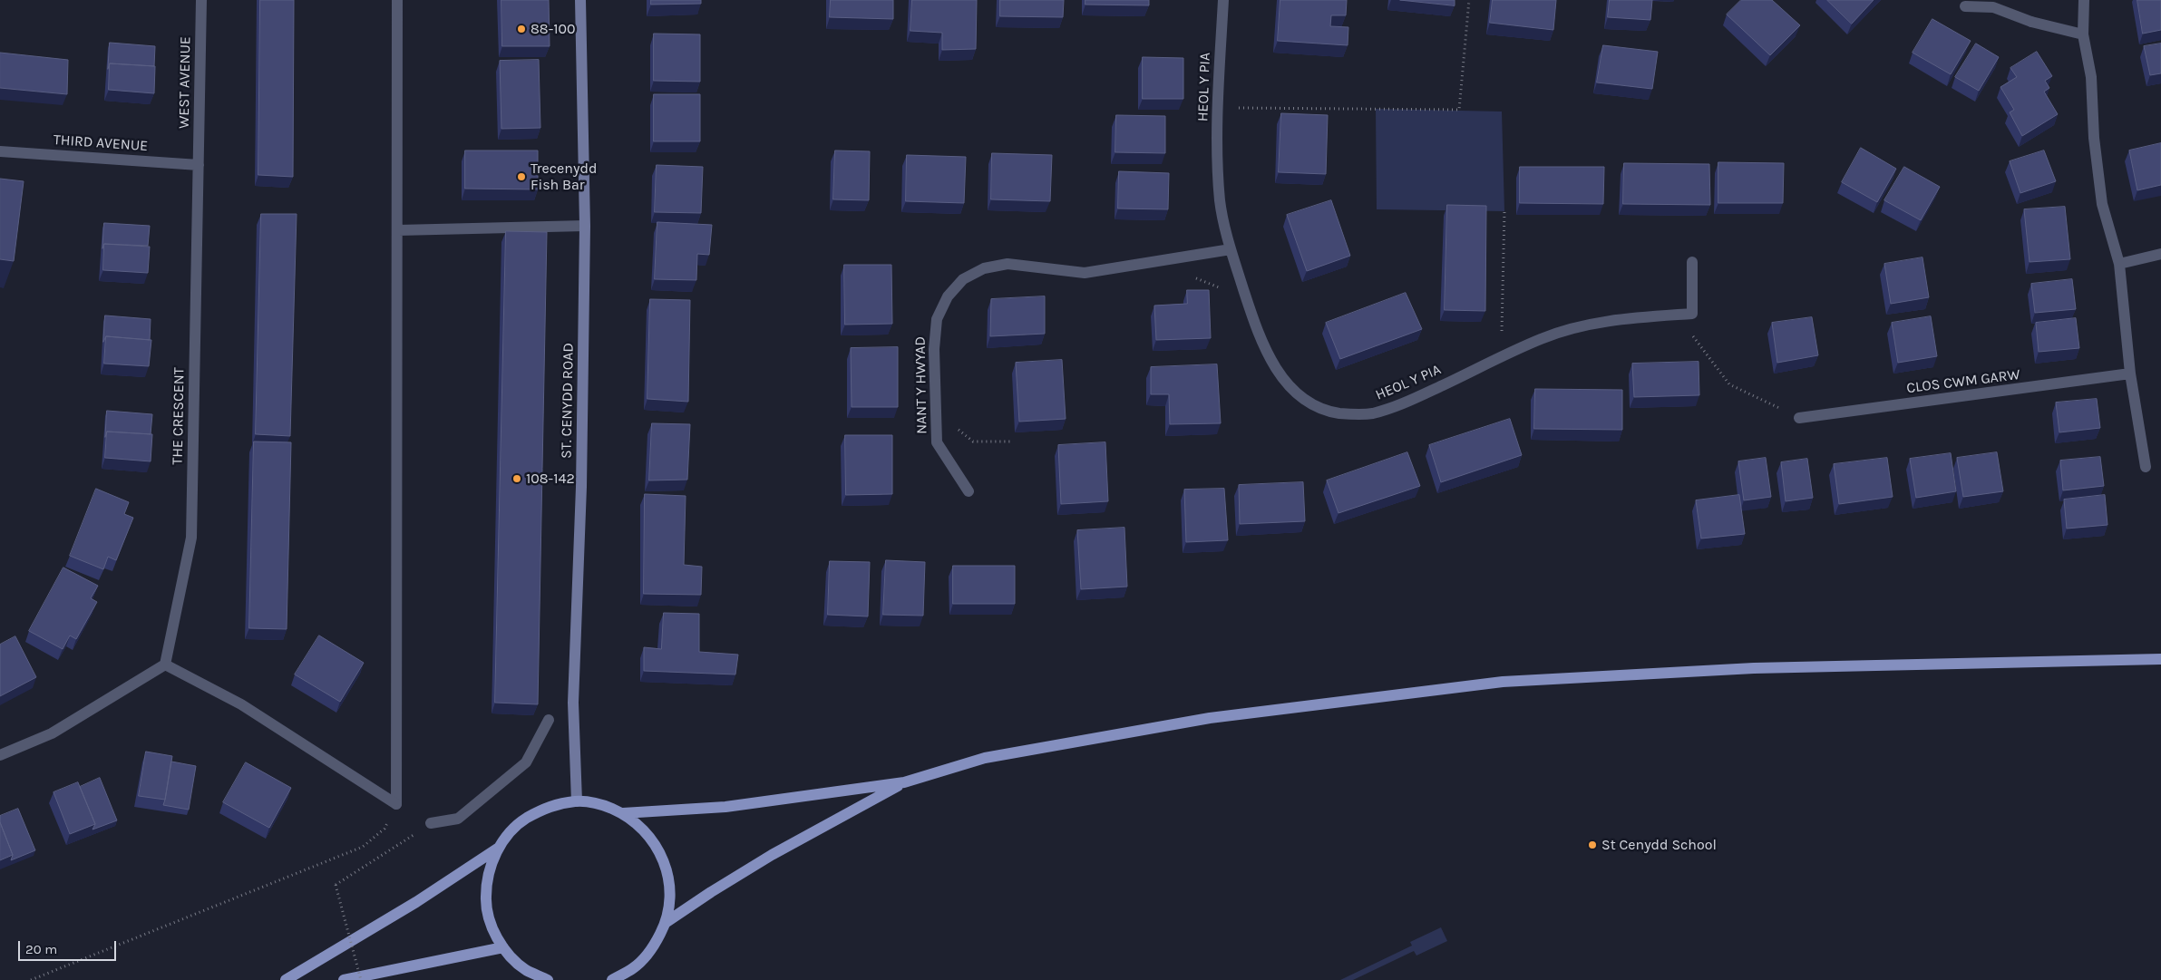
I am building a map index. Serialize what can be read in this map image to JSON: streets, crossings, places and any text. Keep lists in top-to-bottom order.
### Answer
{
  "streets": {
    "main road": ["ST. CENYDD ROAD"],
    "street": [
      "WEST AVENUE",
      "HEOL Y PIA",
      "THIRD AVENUE",
      "CLOS CWM GARW",
      "NANT Y HWYAD",
      "THE CRESCENT"
    ]
  },
  "crossings": [
    ["WEST AVENUE", "THIRD AVENUE"],
    ["WEST AVENUE", "THE CRESCENT"],
    ["HEOL Y PIA", "NANT Y HWYAD"],
    ["THIRD AVENUE", "THE CRESCENT"]
  ],
  "places": [
    "88-100",
    "Trecenydd Fish Bar",
    "108-142",
    "St Cenydd School"
  ],
  "scale_bar": "20 m"
}
